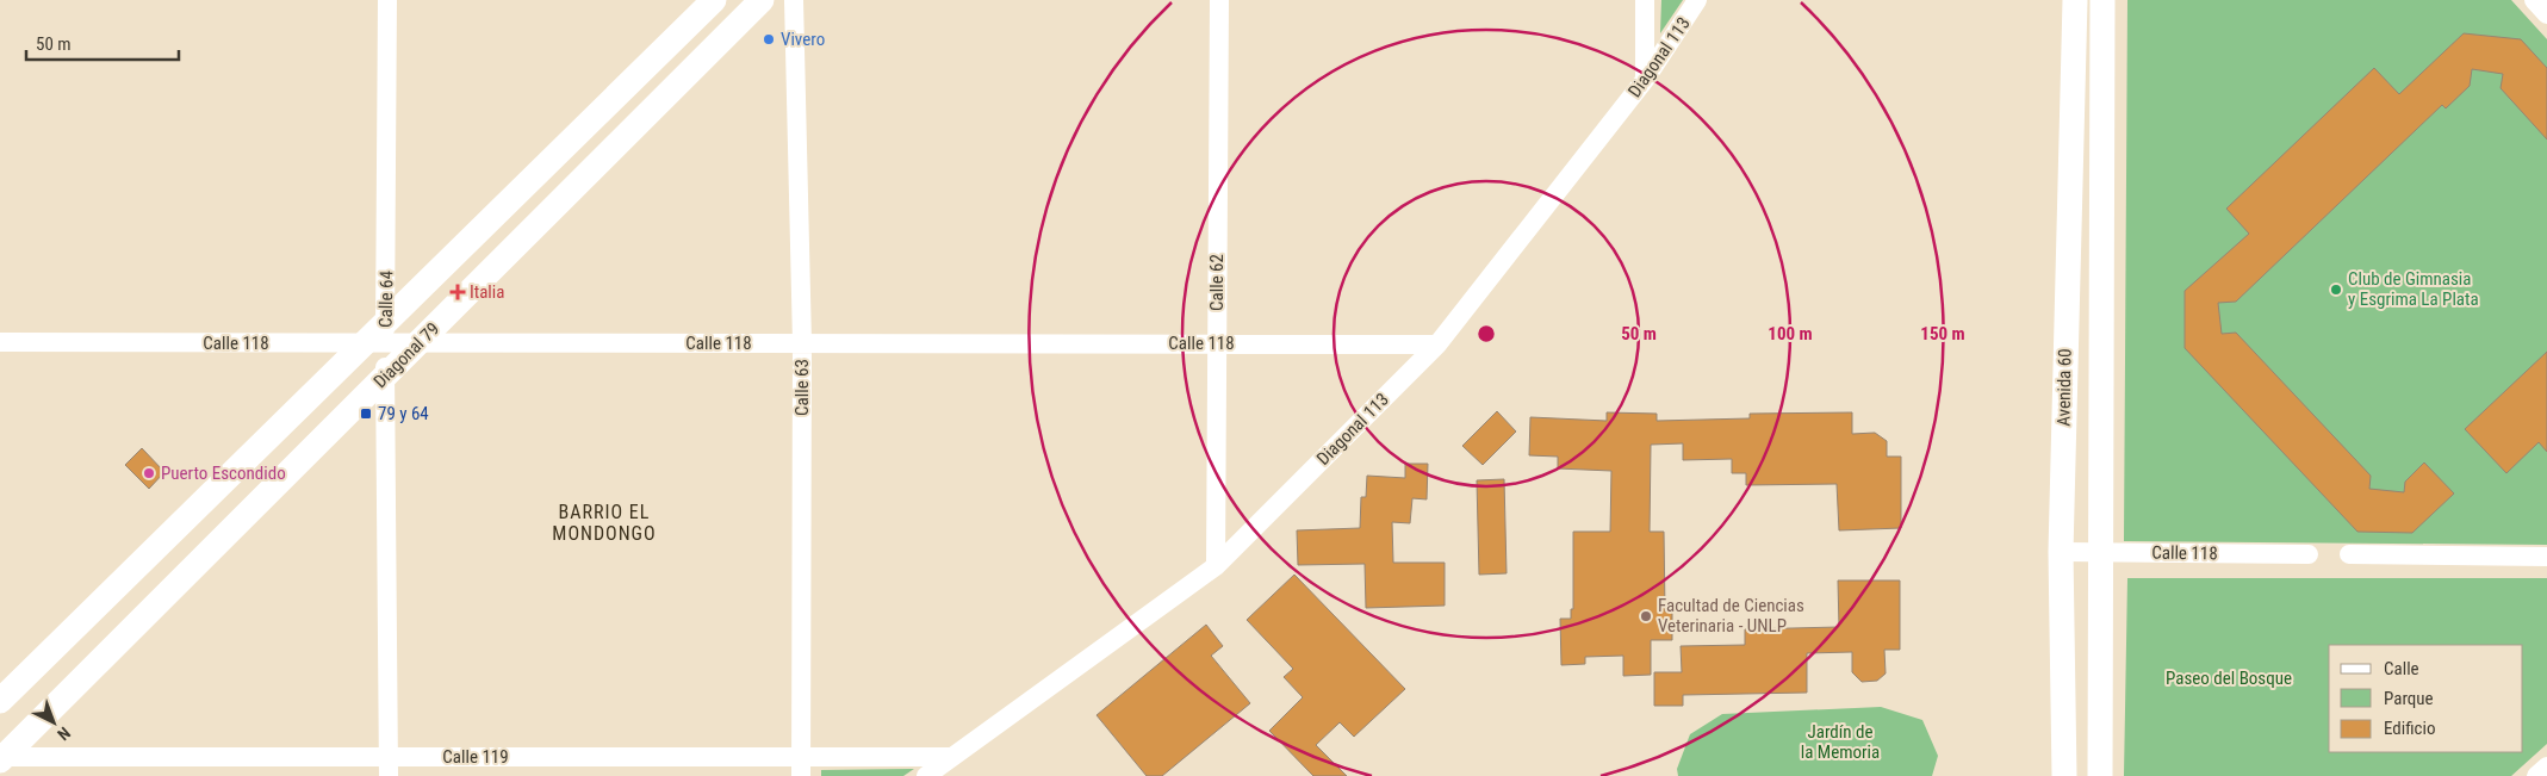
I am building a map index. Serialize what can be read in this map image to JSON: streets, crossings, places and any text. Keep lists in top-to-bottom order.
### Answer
{
  "streets": {
    "main road": ["Diagonal 79", "Avenida 60"],
    "street": [
      "Diagonal 113",
      "Calle 62",
      "Calle 64",
      "Calle 118",
      "Calle 63",
      "Calle 119"
    ]
  },
  "crossings": [
    ["Diagonal 113", "Calle 62"],
    ["Diagonal 113", "Calle 118"],
    ["Diagonal 113", "Calle 119"],
    ["Calle 62", "Calle 118"],
    ["Calle 64", "Calle 118"],
    ["Calle 64", "Diagonal 79"],
    ["Calle 64", "Calle 119"],
    ["Calle 118", "Diagonal 79"],
    ["Calle 118", "Calle 63"],
    ["Calle 118", "Avenida 60"],
    ["Diagonal 79", "Calle 119"],
    ["Calle 63", "Calle 119"]
  ],
  "districts": ["BARRIO EL MONDONGO"],
  "parks": ["Paseo del Bosque", "Jardín de la Memoria"],
  "places": {
    "other": [
      "Vivero",
      "Club de Gimnasia y Esgrima La Plata",
      "Puerto Escondido",
      "Facultad de Ciencias Veterinaria - UNLP"
    ],
    "health": ["Italia"],
    "transit": ["79 y 64"]
  },
  "legend": ["Calle", "Parque", "Edificio"],
  "scale_bar": "50 m",
  "north": "bottom right",
  "rings": ["50 m", "100 m", "150 m"]
}
